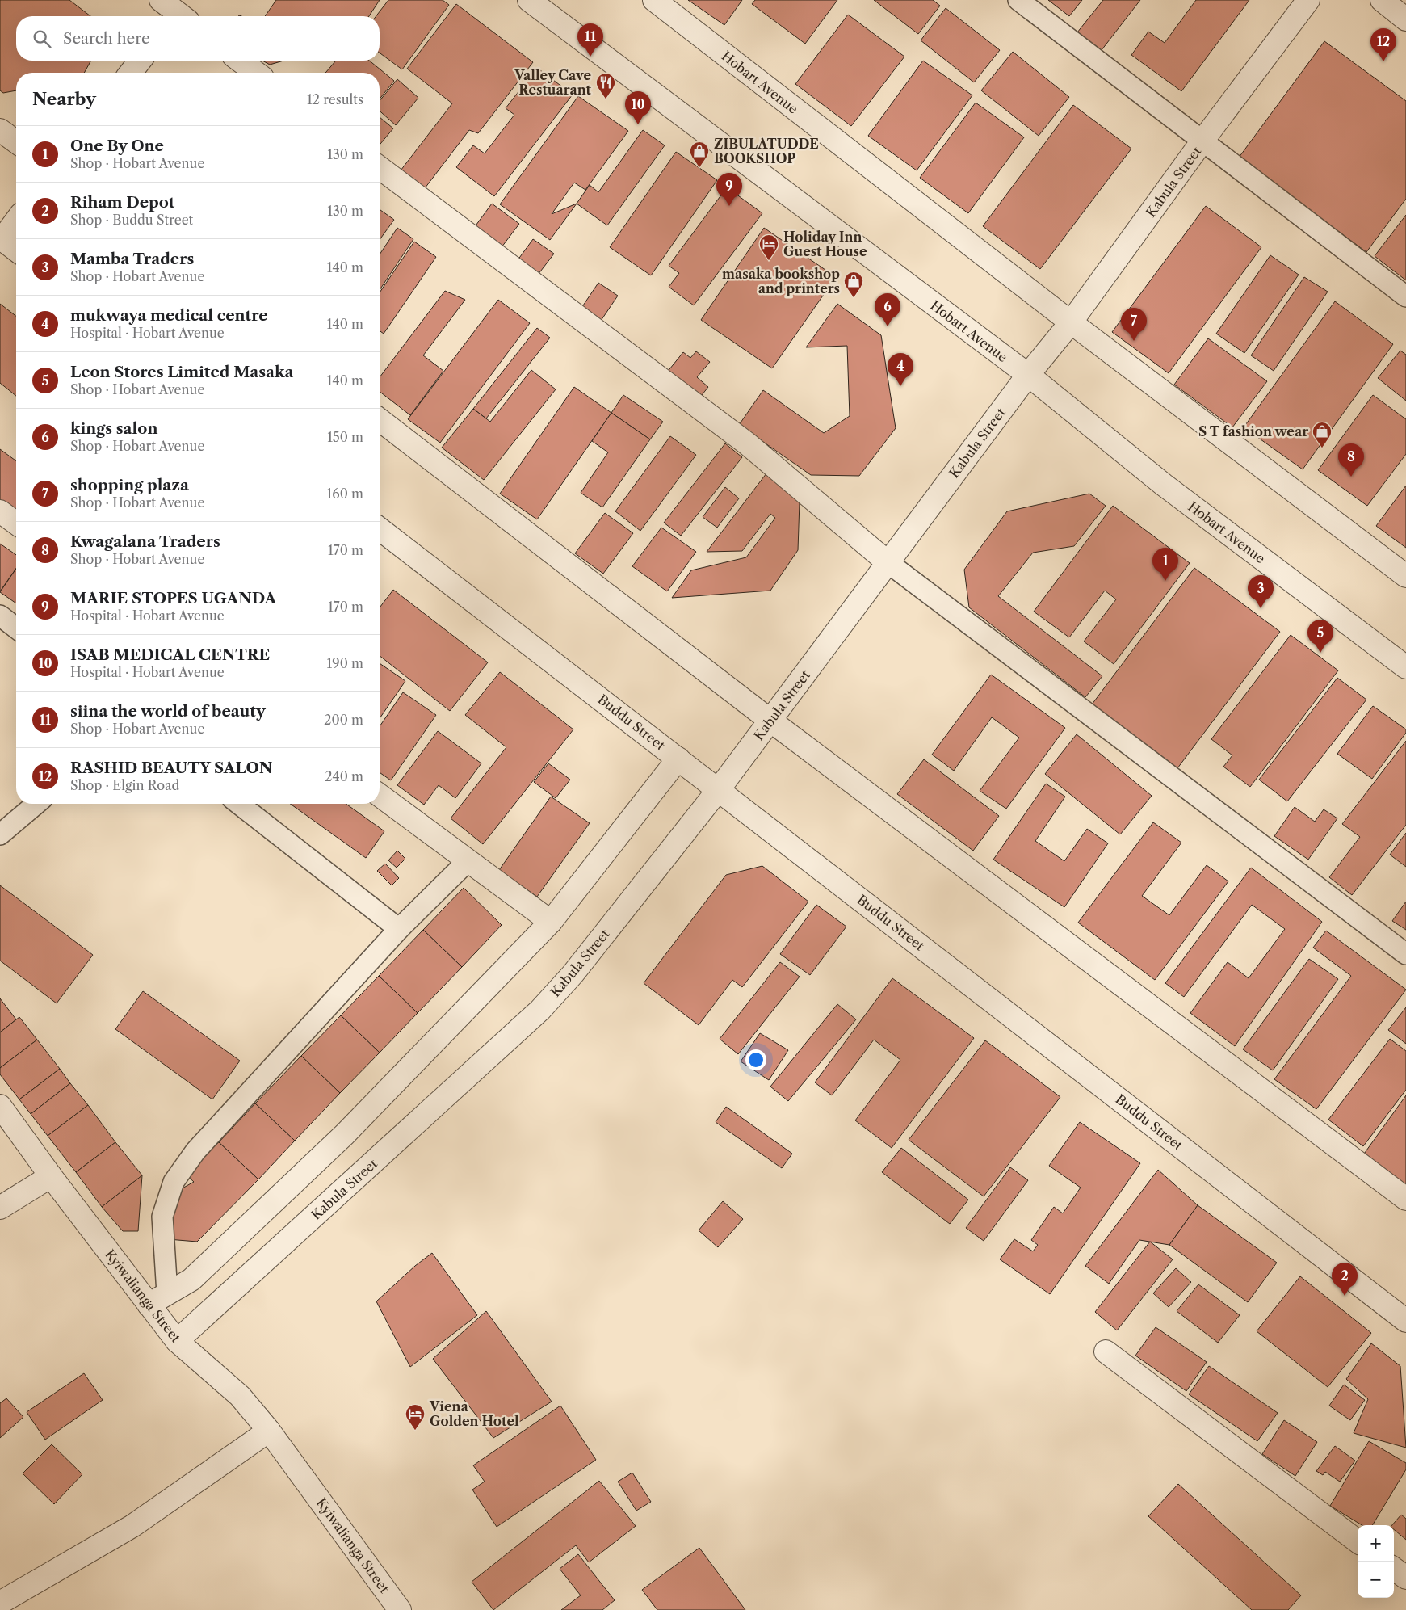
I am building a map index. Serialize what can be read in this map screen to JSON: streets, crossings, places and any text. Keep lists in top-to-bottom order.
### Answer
{
  "streets": {
    "street": [
      "Hobart Avenue",
      "Kabula Street",
      "Buddu Street",
      "Kyiwalianga Street"
    ]
  },
  "crossings": [
    ["Hobart Avenue", "Kabula Street"],
    ["Kabula Street", "Buddu Street"],
    ["Kabula Street", "Kyiwalianga Street"]
  ],
  "places": {
    "restaurant": ["Valley Cave Restuarant"],
    "shop": ["ZIBULATUDDE BOOKSHOP", "masaka bookshop and printers", "S T fashion wear"],
    "hotel": ["Holiday Inn Guest House", "Viena Golden Hotel"]
  },
  "page": {
    "search": "Search here",
    "pins": [
      "11",
      "12",
      "10",
      "9",
      "6",
      "7",
      "4",
      "8",
      "1",
      "3",
      "5",
      "2"
    ],
    "heading": ["Nearby", "12 results"],
    "list": [
      {
        "mark": "1",
        "name": "One By One",
        "note": "Shop · Hobart Avenue",
        "value": "130 m"
      },
      {
        "mark": "2",
        "name": "Riham Depot",
        "note": "Shop · Buddu Street",
        "value": "130 m"
      },
      {
        "mark": "3",
        "name": "Mamba Traders",
        "note": "Shop · Hobart Avenue",
        "value": "140 m"
      },
      {
        "mark": "4",
        "name": "mukwaya medical centre",
        "note": "Hospital · Hobart Avenue",
        "value": "140 m"
      },
      {
        "mark": "5",
        "name": "Leon Stores Limited Masaka",
        "note": "Shop · Hobart Avenue",
        "value": "140 m"
      },
      {
        "mark": "6",
        "name": "kings salon",
        "note": "Shop · Hobart Avenue",
        "value": "150 m"
      },
      {
        "mark": "7",
        "name": "shopping plaza",
        "note": "Shop · Hobart Avenue",
        "value": "160 m"
      },
      {
        "mark": "8",
        "name": "Kwagalana Traders",
        "note": "Shop · Hobart Avenue",
        "value": "170 m"
      },
      {
        "mark": "9",
        "name": "MARIE STOPES UGANDA",
        "note": "Hospital · Hobart Avenue",
        "value": "170 m"
      },
      {
        "mark": "10",
        "name": "ISAB MEDICAL CENTRE",
        "note": "Hospital · Hobart Avenue",
        "value": "190 m"
      },
      {
        "mark": "11",
        "name": "siina the world of beauty",
        "note": "Shop · Hobart Avenue",
        "value": "200 m"
      },
      {
        "mark": "12",
        "name": "RASHID BEAUTY SALON",
        "note": "Shop · Elgin Road",
        "value": "240 m"
      }
    ],
    "map_buttons": ["+", "−"]
  }
}
